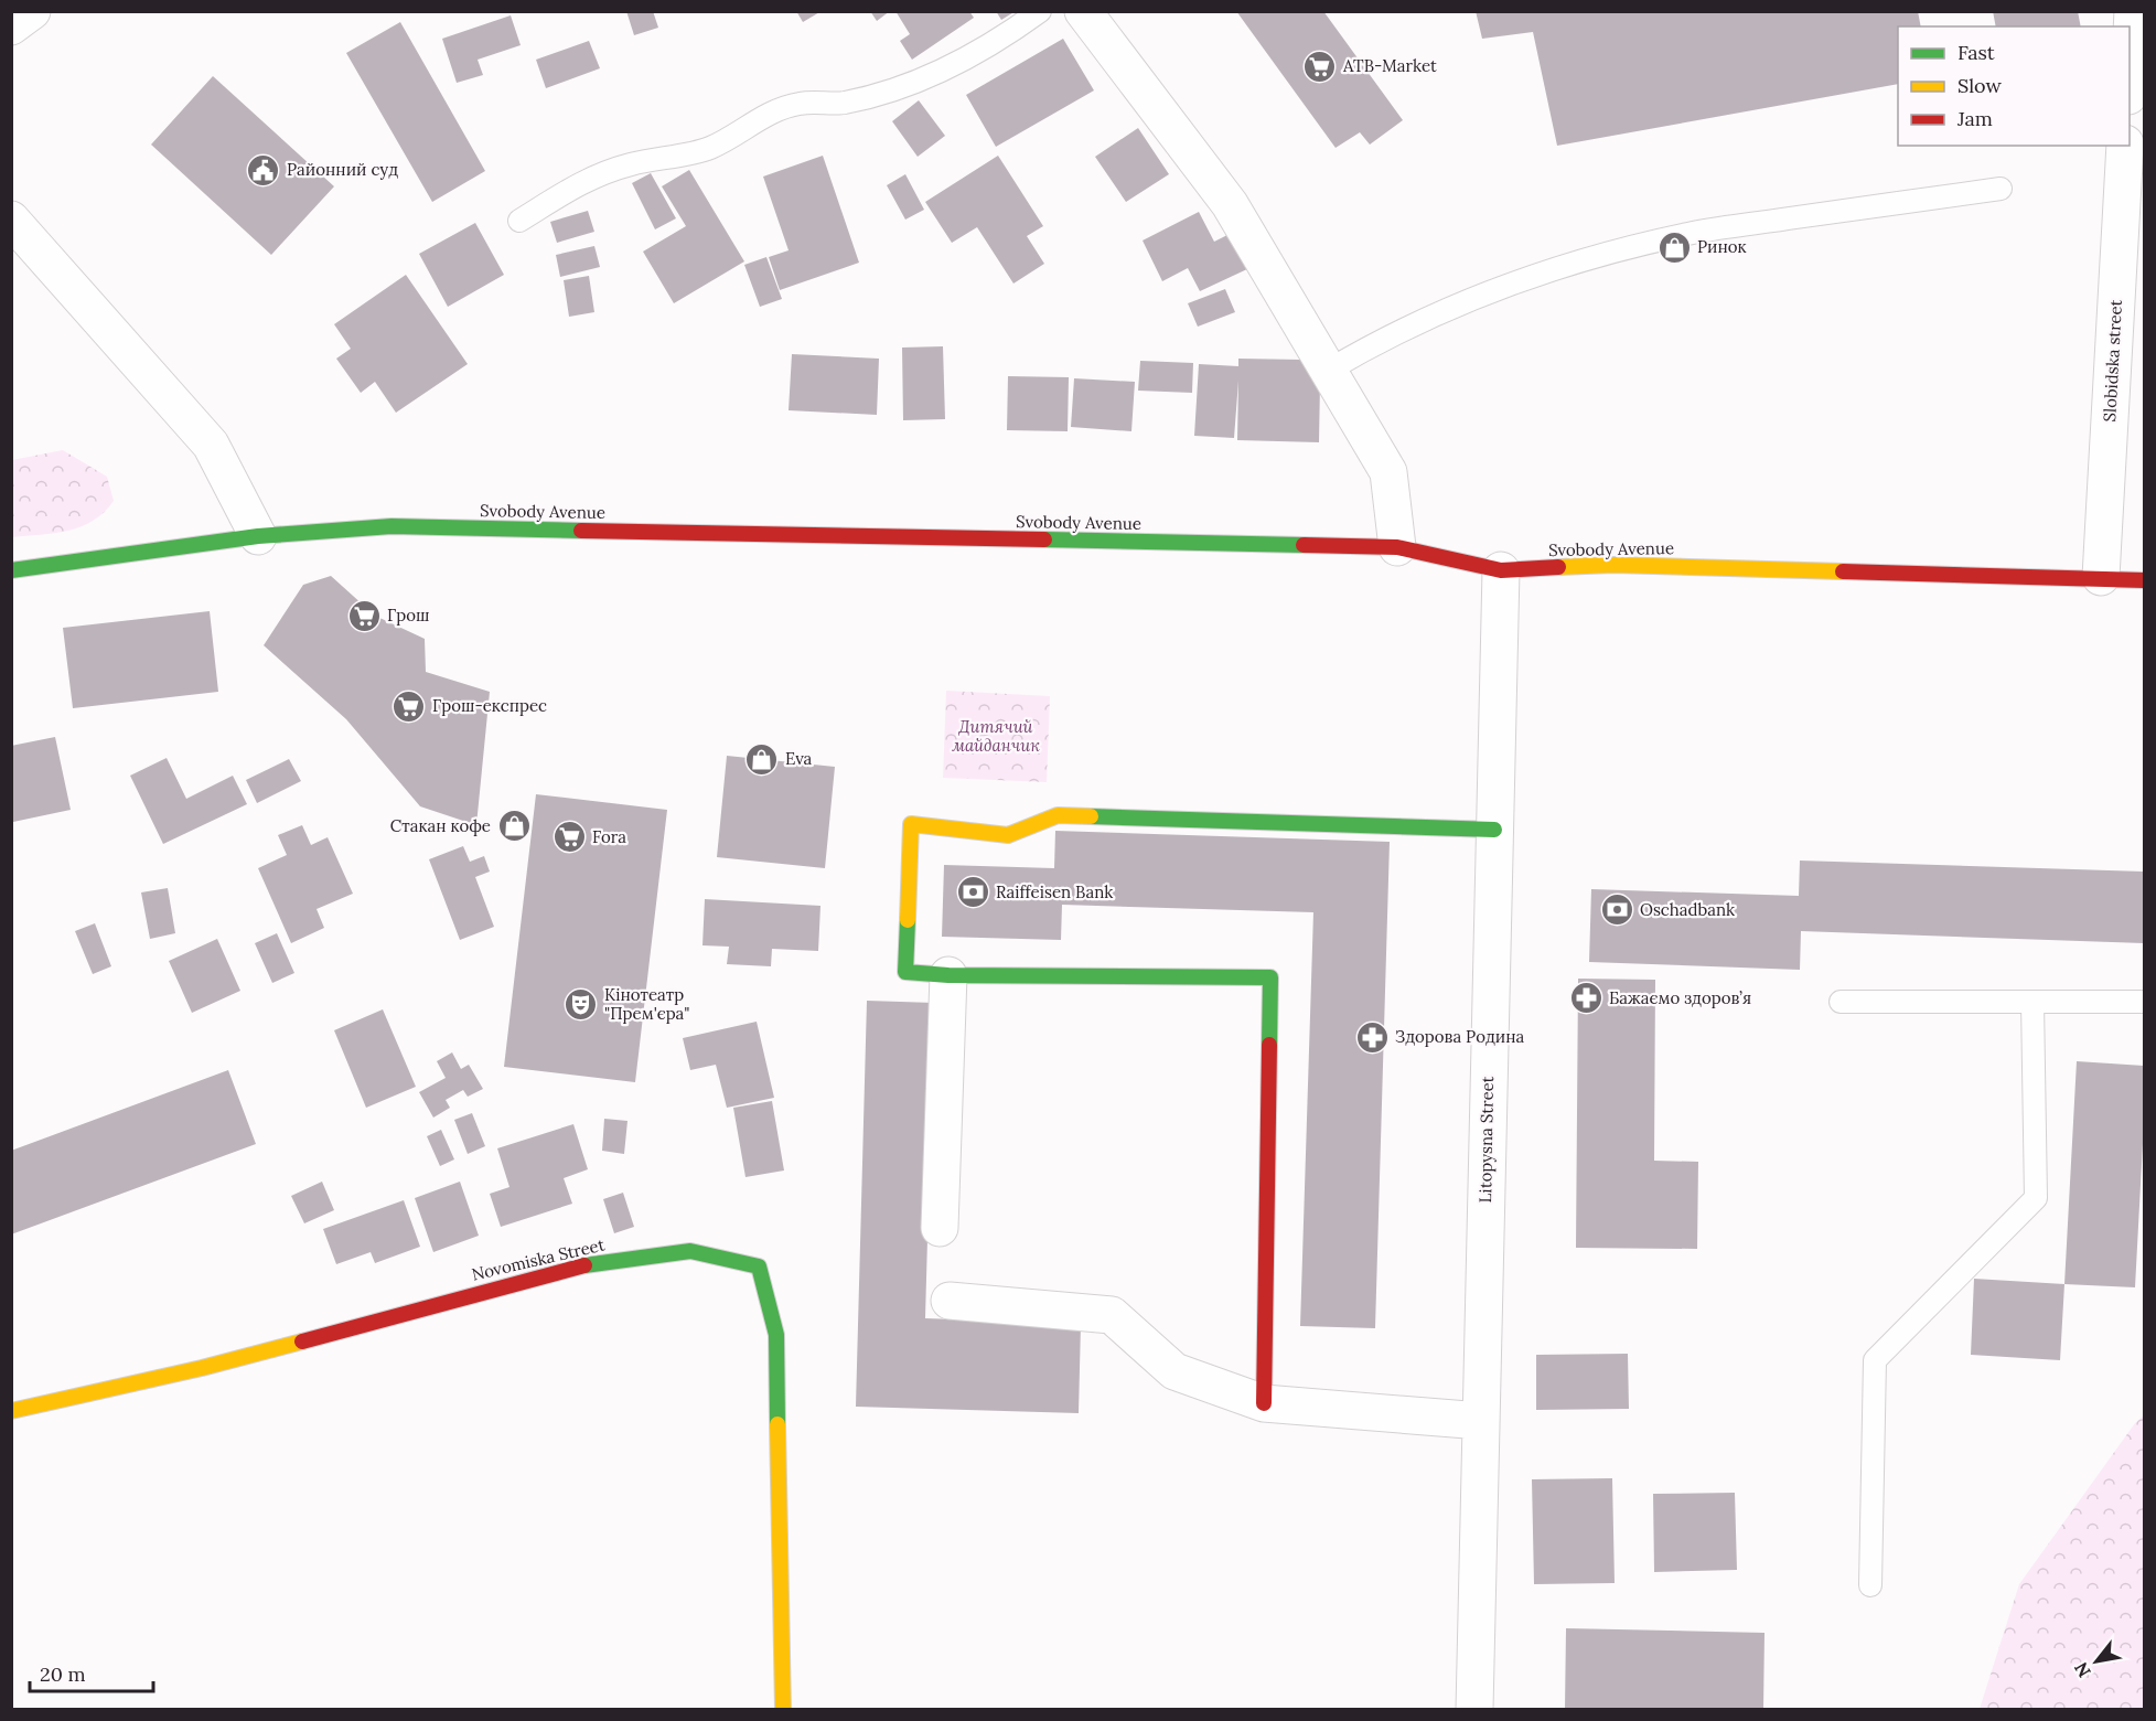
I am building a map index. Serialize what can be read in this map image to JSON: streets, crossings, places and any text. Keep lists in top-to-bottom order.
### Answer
{
  "streets": {
    "street": [
      "Slobidska street",
      "Svobody Avenue",
      "Litopysna Street",
      "Novomiska Street"
    ]
  },
  "crossings": [
    ["Slobidska street", "Svobody Avenue"],
    ["Svobody Avenue", "Litopysna Street"]
  ],
  "parks": ["Дитячий майданчик"],
  "places": {
    "supermarket": [
      "ATB-Market",
      "Грош",
      "Грош-експрес",
      "Fora"
    ],
    "public building": ["Районний суд"],
    "shop": ["Ринок", "Eva", "Стакан кофе"],
    "bank": ["Raiffeisen Bank", "Oschadbank"],
    "pharmacy": ["Бажаємо здоров’я", "Здорова Родина"],
    "theatre": ["Кінотеатр \"Прем'єра\""]
  },
  "legend": ["Fast", "Slow", "Jam"],
  "scale_bar": "20 m",
  "north": "bottom left"
}
